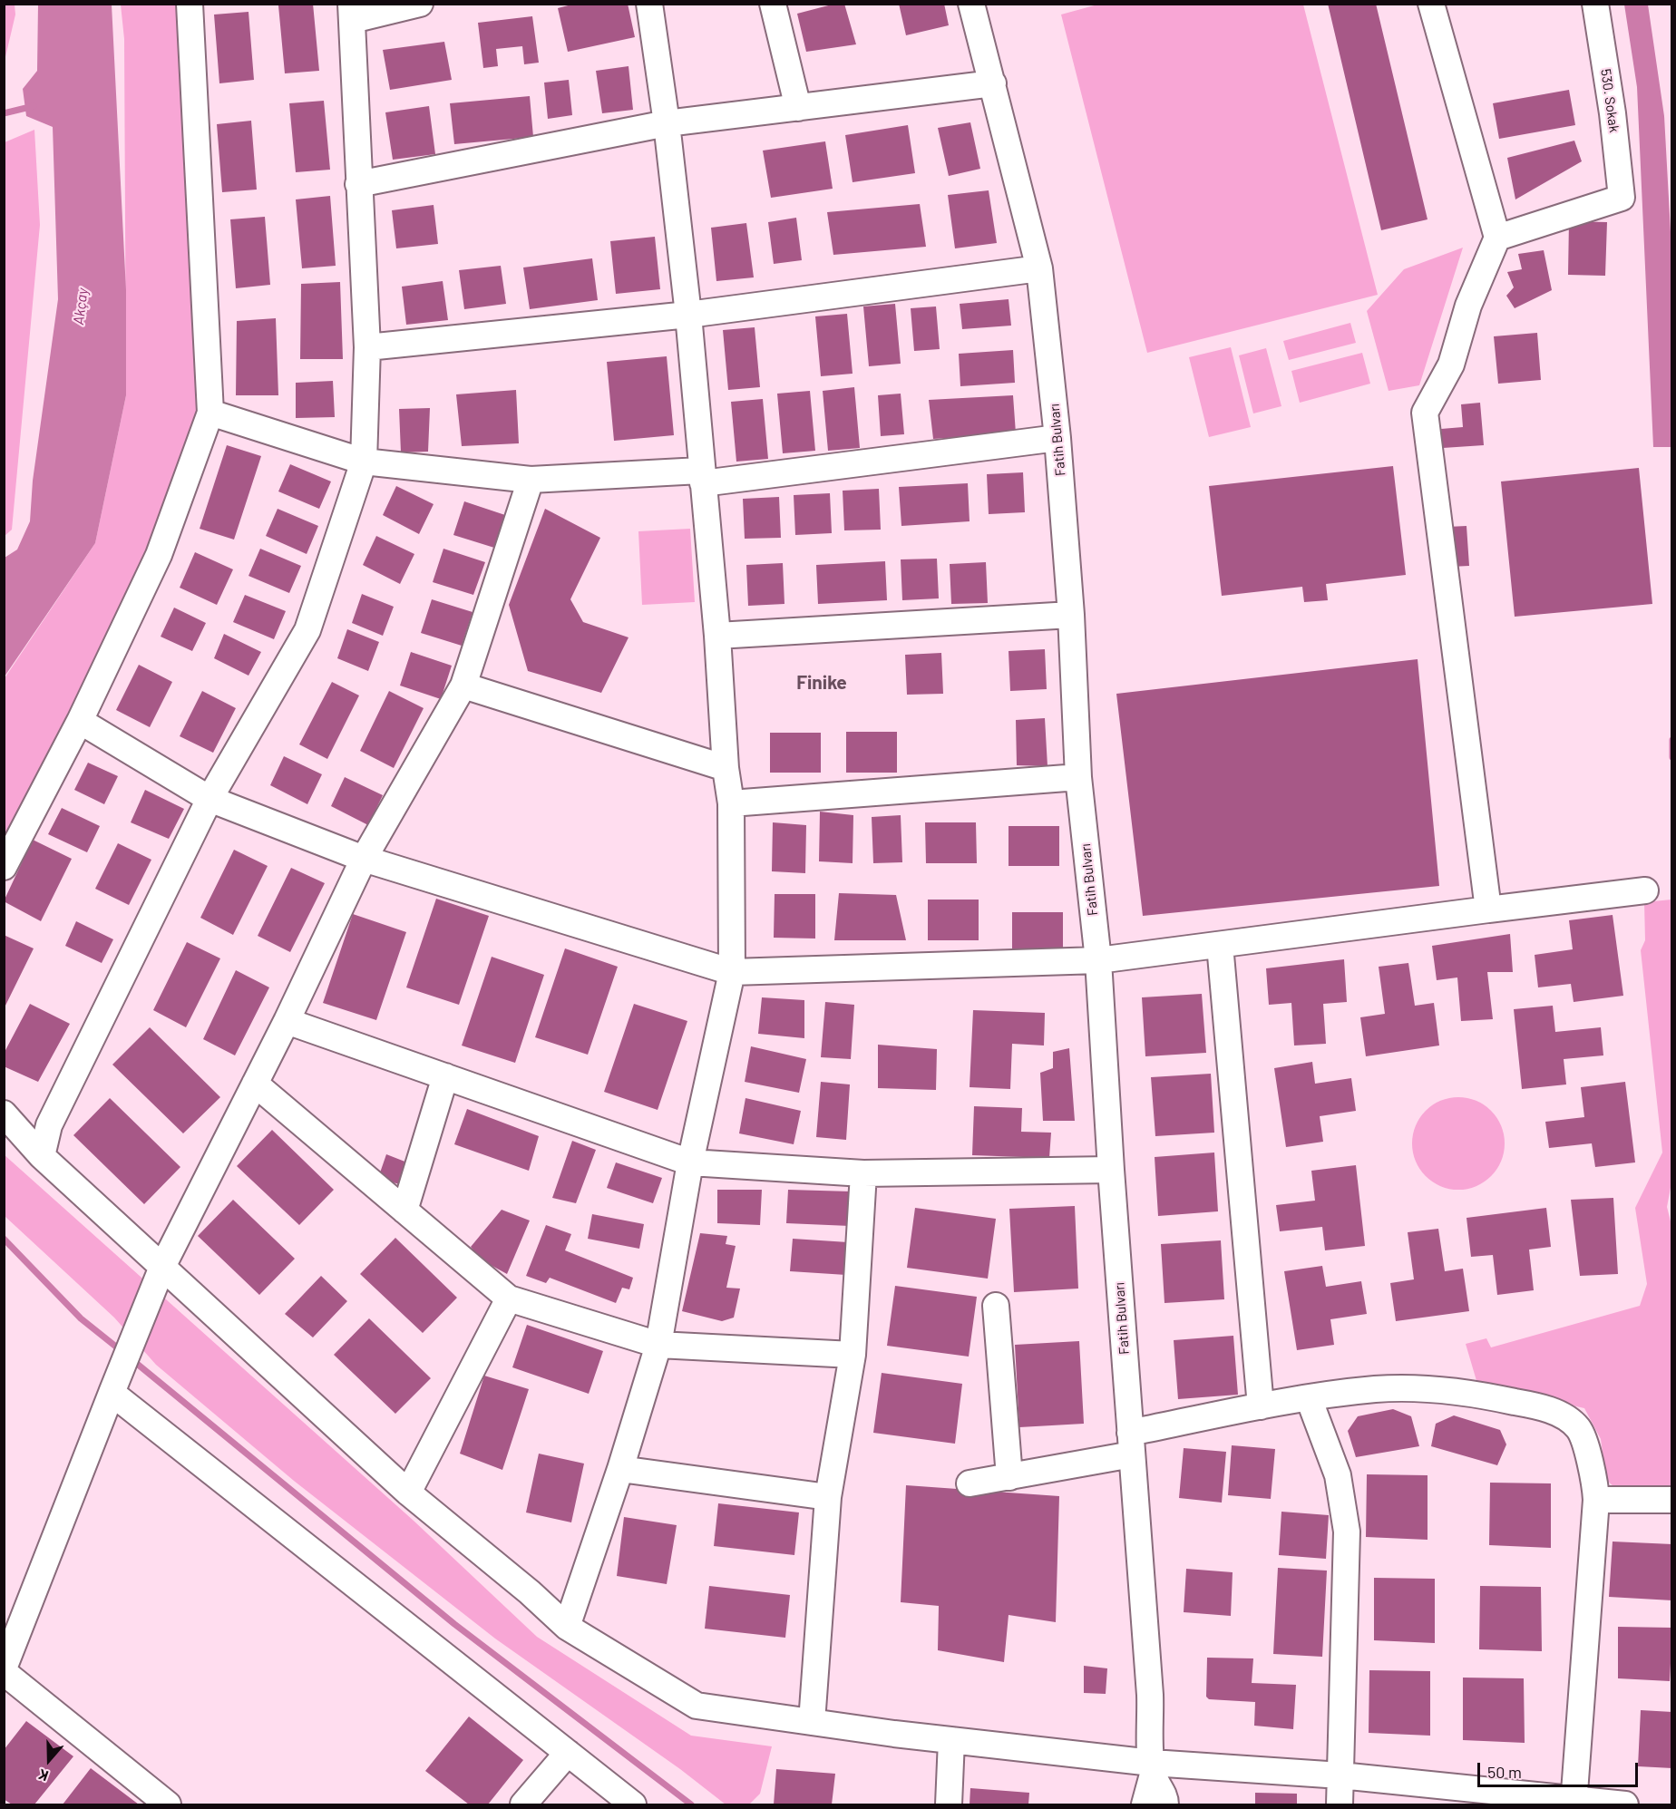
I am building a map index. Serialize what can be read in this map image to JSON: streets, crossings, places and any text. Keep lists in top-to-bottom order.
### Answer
{
  "streets": {
    "street": ["530. Sokak", "Fatih Bulvarı"]
  },
  "districts": ["Finike"],
  "water": ["Akçay"],
  "scale_bar": "50 m",
  "north": "bottom"
}
